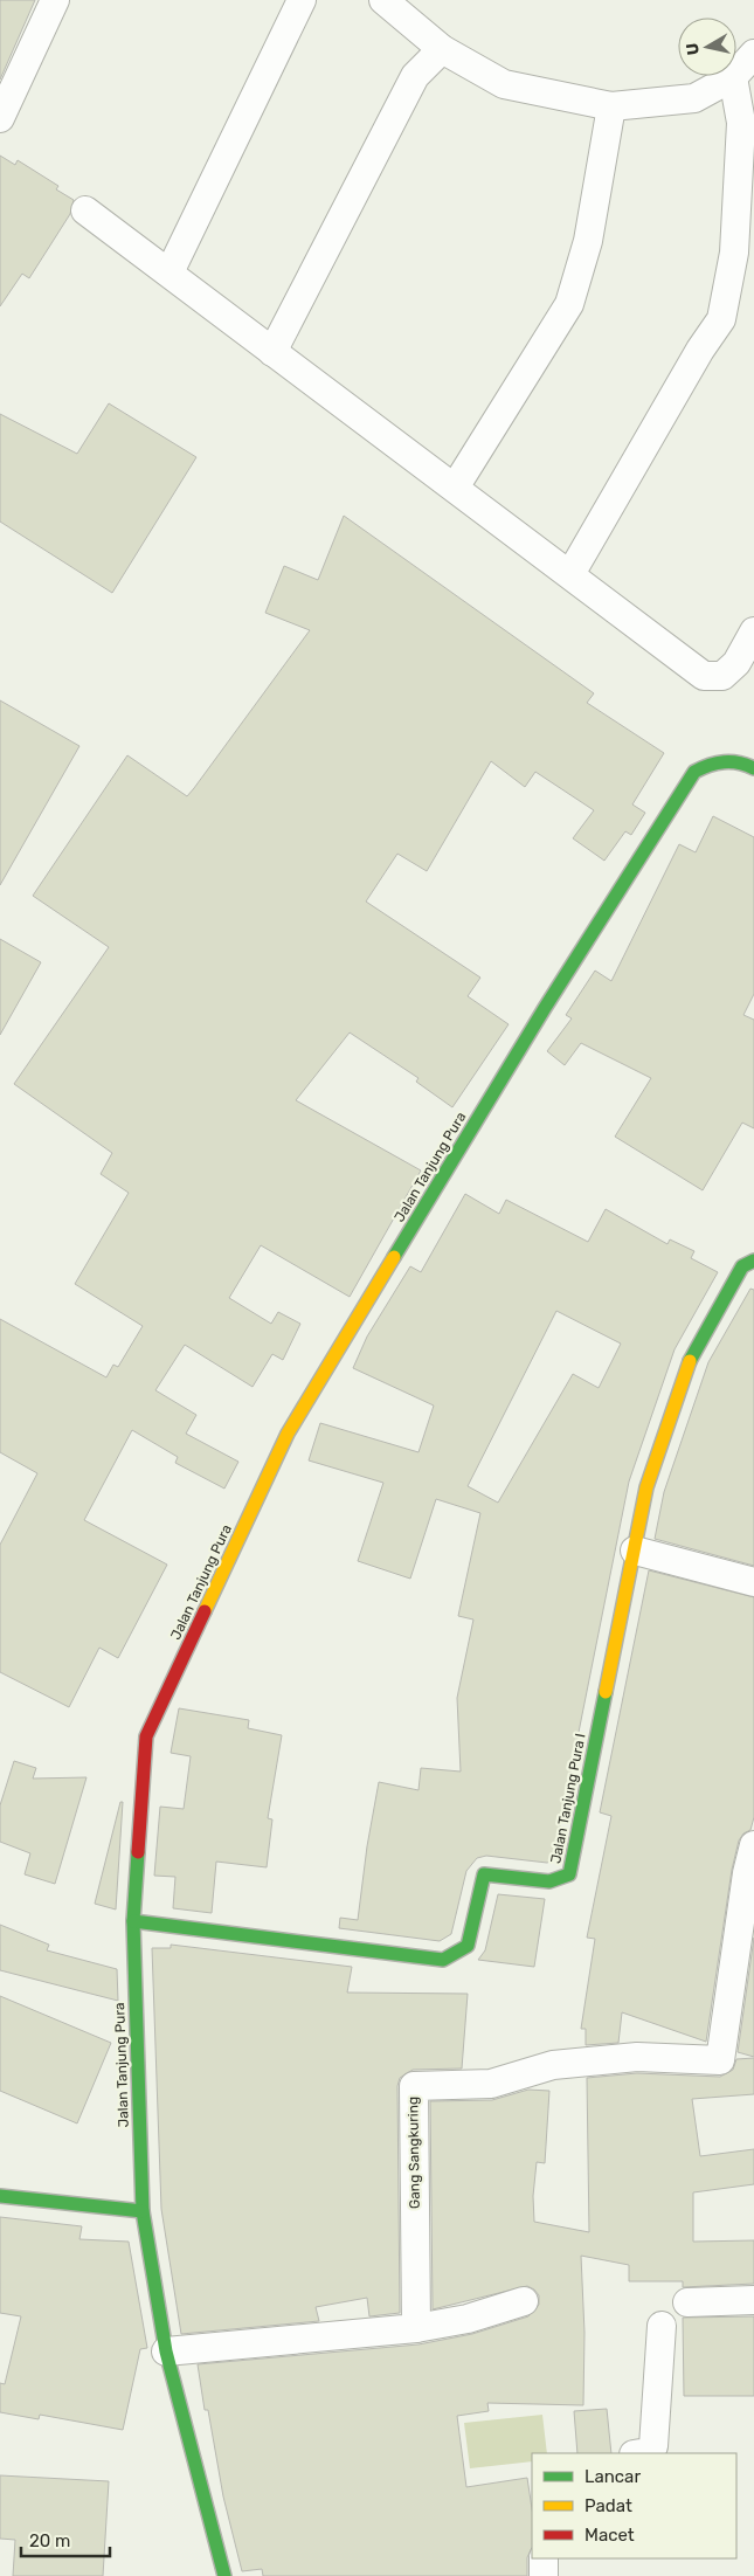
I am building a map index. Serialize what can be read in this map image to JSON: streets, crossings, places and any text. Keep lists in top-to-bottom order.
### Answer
{
  "streets": {
    "street": ["Jalan Tanjung Pura", "Jalan Tanjung Pura I", "Gang Sangkuring"]
  },
  "crossings": [
    ["Jalan Tanjung Pura", "Jalan Tanjung Pura I"]
  ],
  "legend": ["Lancar", "Padat", "Macet"],
  "scale_bar": "20 m",
  "north": "left"
}
